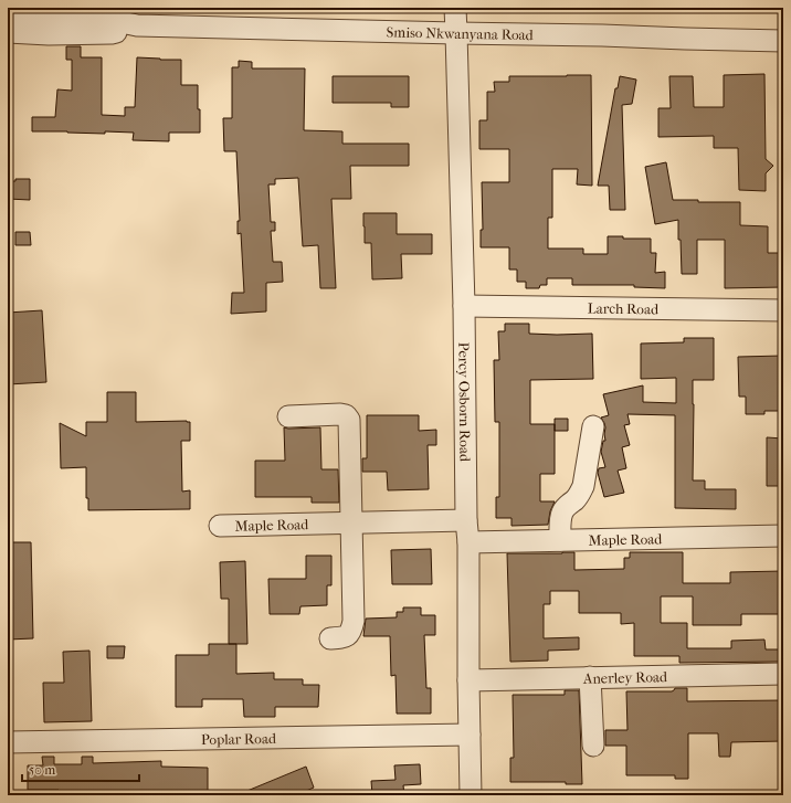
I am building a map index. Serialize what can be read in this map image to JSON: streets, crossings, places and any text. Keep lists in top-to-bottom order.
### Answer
{
  "streets": {
    "street": [
      "Smiso Nkwanyana Road",
      "Larch Road",
      "Percy Osborn Road",
      "Maple Road",
      "Anerley Road",
      "Poplar Road"
    ]
  },
  "crossings": [
    ["Smiso Nkwanyana Road", "Percy Osborn Road"],
    ["Larch Road", "Percy Osborn Road"],
    ["Percy Osborn Road", "Maple Road"],
    ["Percy Osborn Road", "Anerley Road"],
    ["Percy Osborn Road", "Poplar Road"]
  ],
  "scale_bar": "50 m"
}
